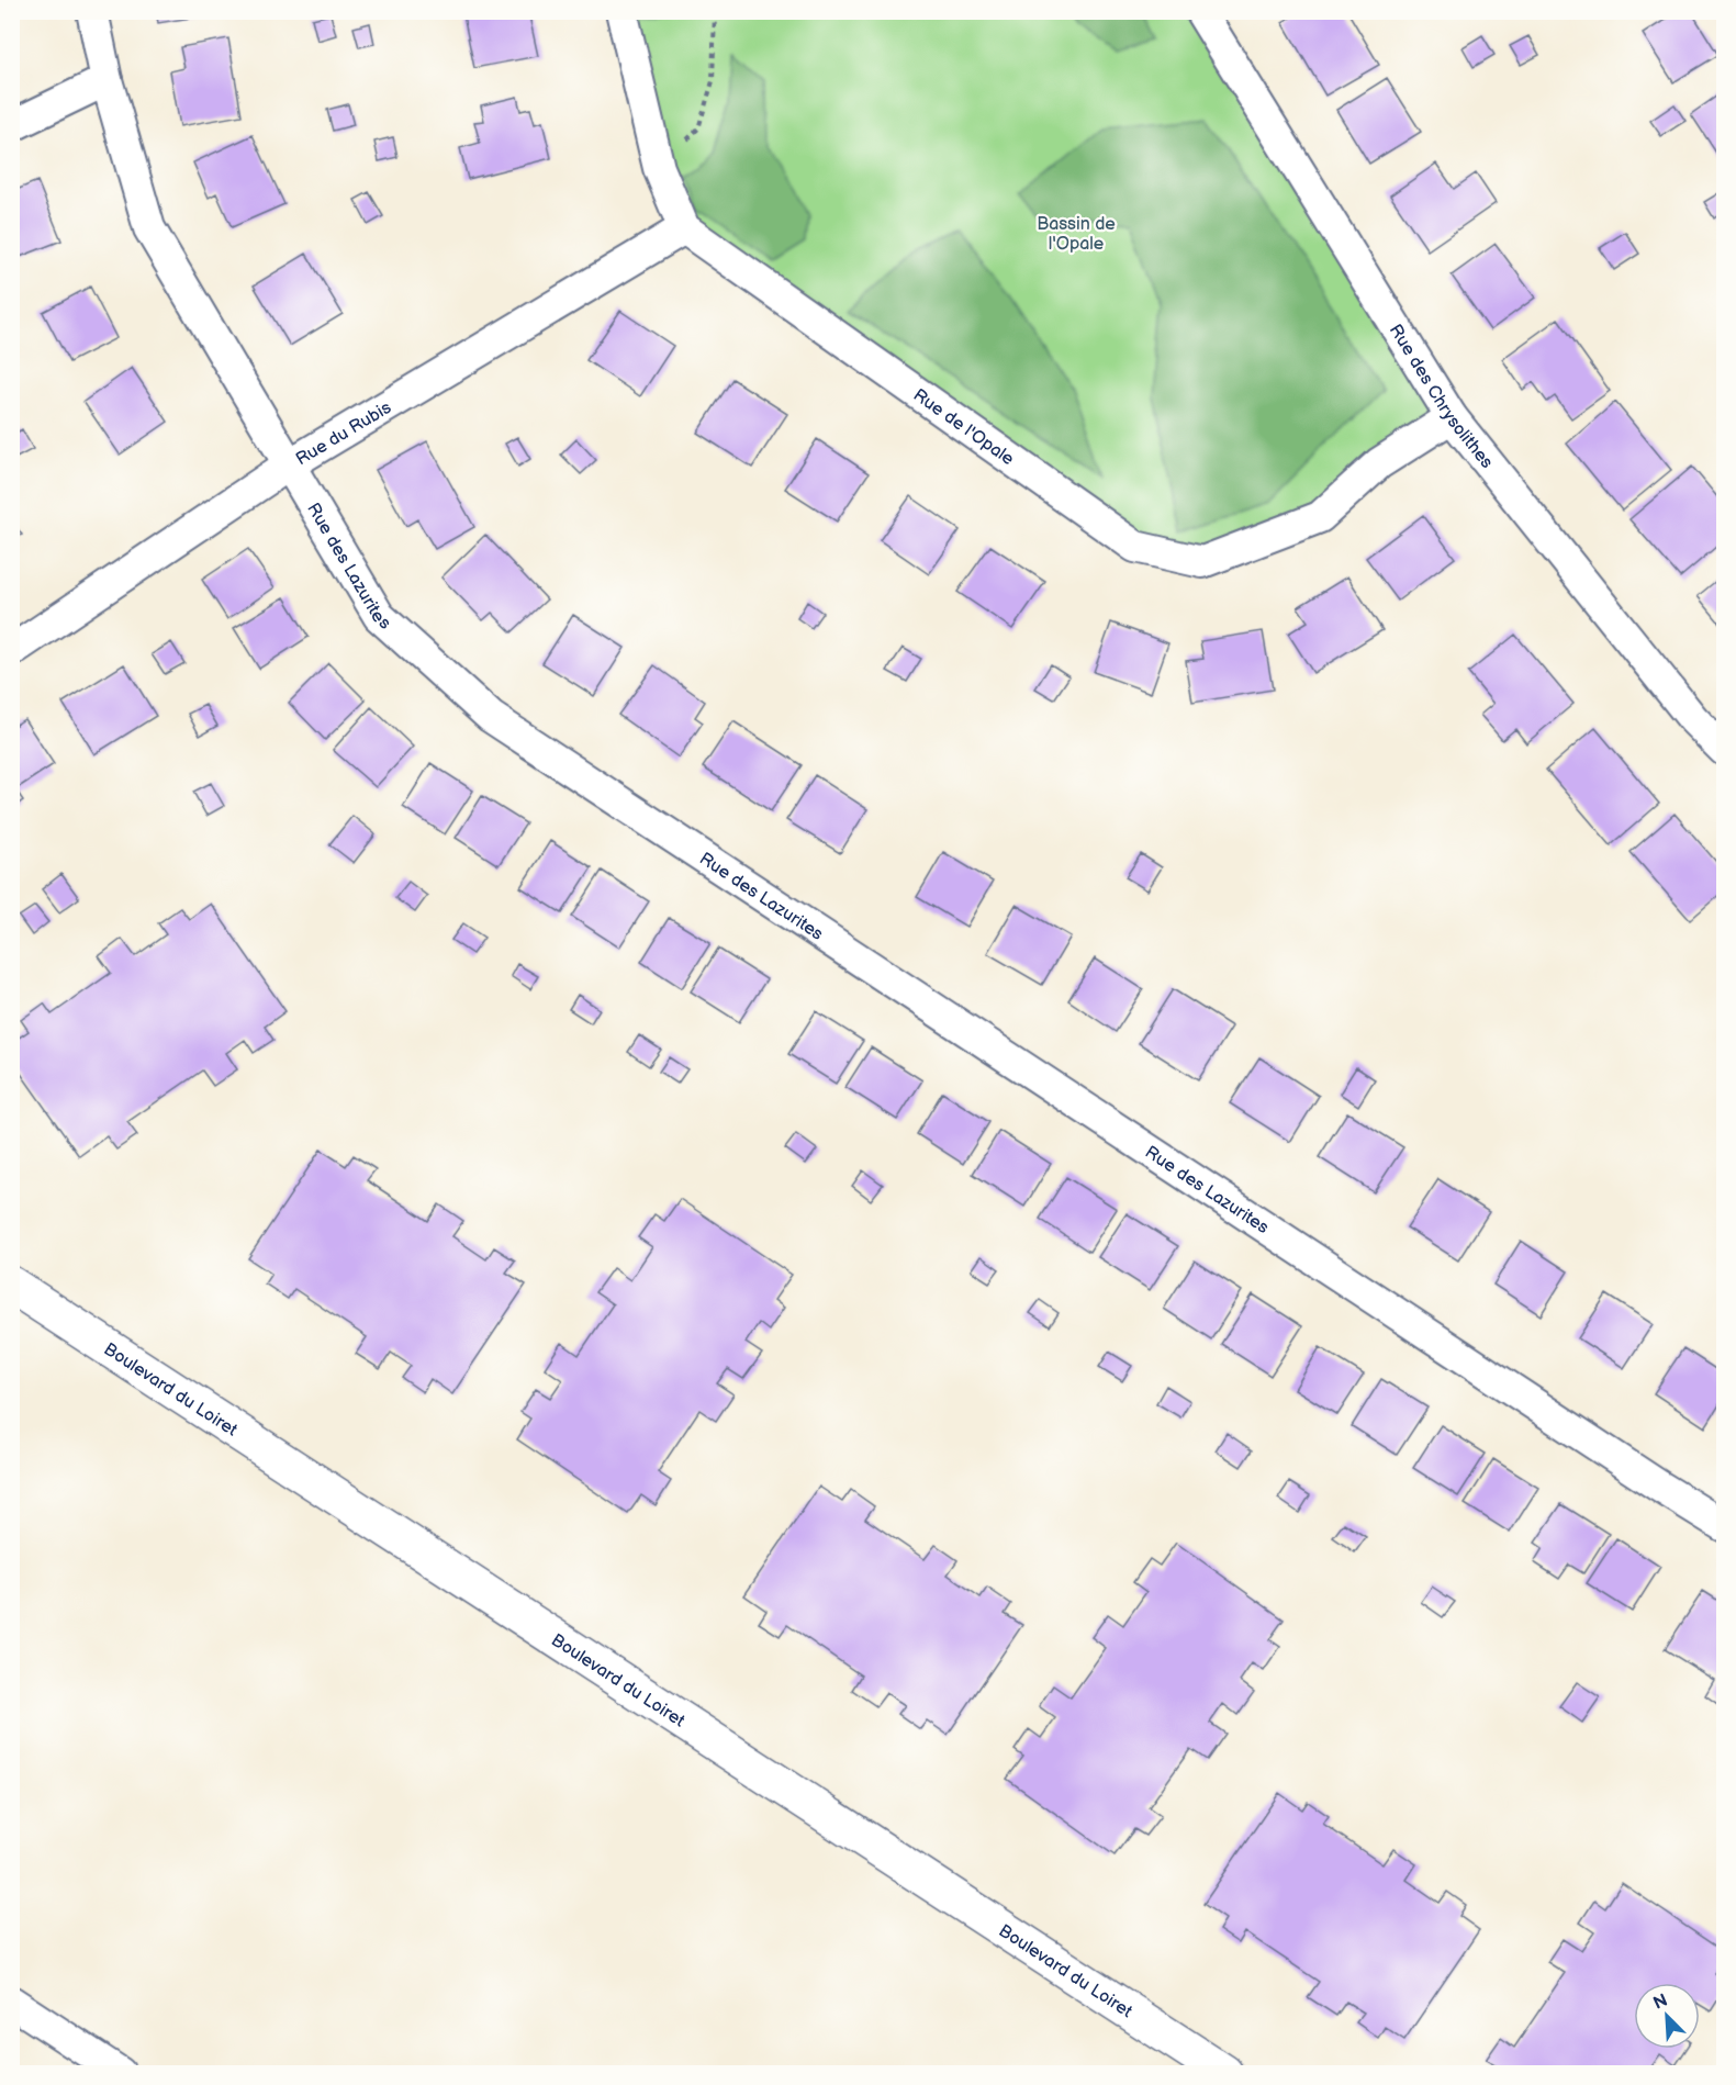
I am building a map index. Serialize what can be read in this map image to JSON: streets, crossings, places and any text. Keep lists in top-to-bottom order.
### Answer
{
  "streets": {
    "street": [
      "Rue des Chrysolithes",
      "Rue de l'Opale",
      "Rue du Rubis",
      "Rue des Lazurites",
      "Boulevard du Loiret"
    ]
  },
  "crossings": [
    ["Rue des Chrysolithes", "Rue de l'Opale"],
    ["Rue de l'Opale", "Rue du Rubis"],
    ["Rue du Rubis", "Rue des Lazurites"]
  ],
  "parks": ["Bassin de l'Opale"],
  "north": "top left"
}
